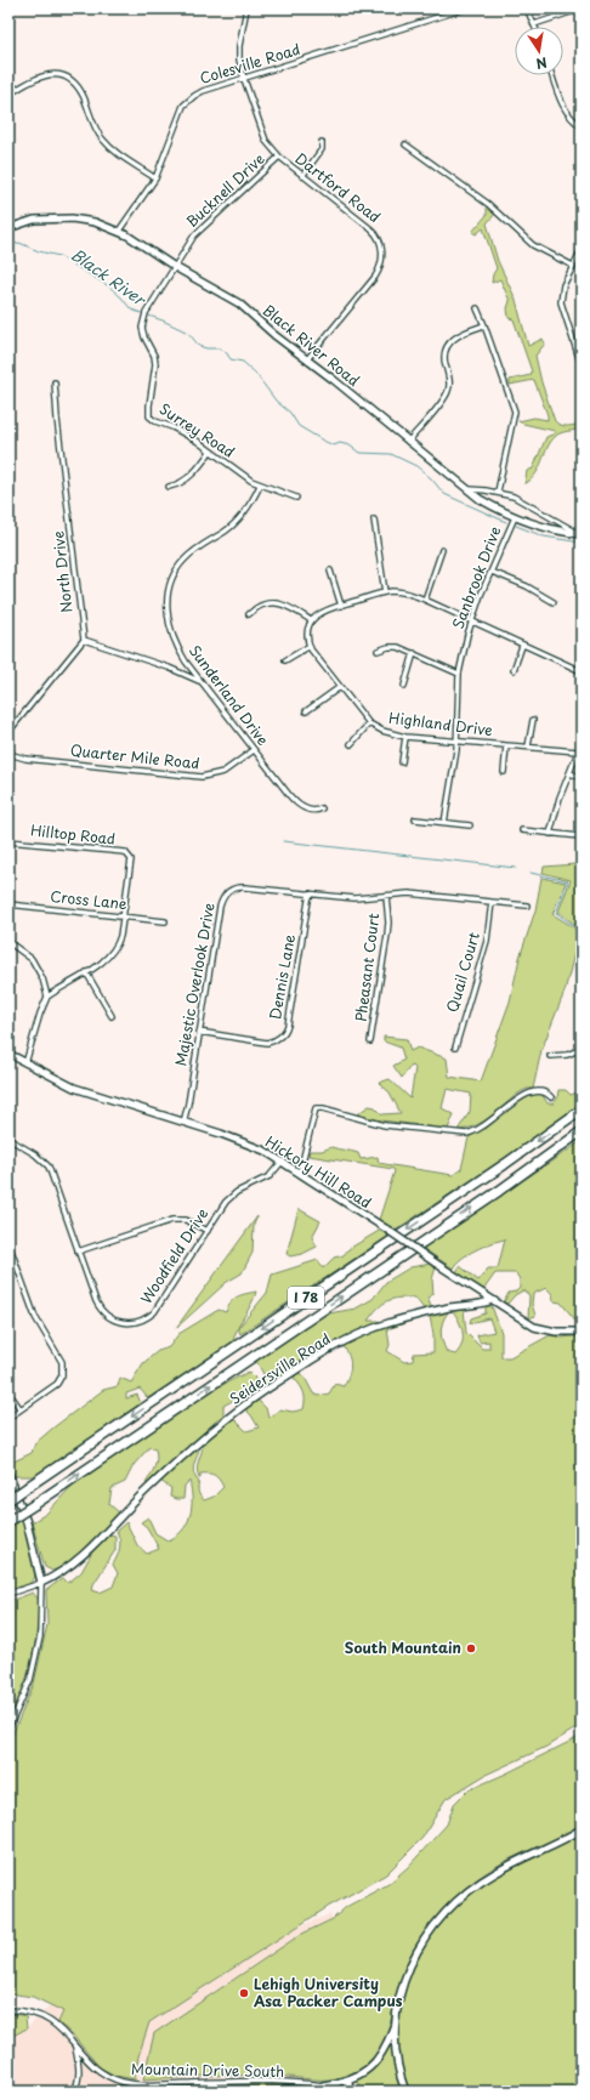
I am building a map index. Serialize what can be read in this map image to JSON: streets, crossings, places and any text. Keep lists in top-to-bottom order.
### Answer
{
  "streets": {
    "highway": ["I 78"],
    "street": [
      "Colesville Road",
      "Dartford Road",
      "Bucknell Drive",
      "Black River Road",
      "Surrey Road",
      "North Drive",
      "Sanbrook Drive",
      "Sunderland Drive",
      "Highland Drive",
      "Quarter Mile Road",
      "Hilltop Road",
      "Cross Lane",
      "Pheasant Court",
      "Quail Court",
      "Dennis Lane",
      "Majestic Overlook Drive",
      "Hickory Hill Road",
      "Woodfield Drive",
      "Seidersville Road",
      "Mountain Drive South"
    ]
  },
  "crossings": [
    ["Colesville Road", "Dartford Road"],
    ["Colesville Road", "Black River Road"],
    ["Dartford Road", "Bucknell Drive"],
    ["Dartford Road", "Black River Road"],
    ["Bucknell Drive", "Black River Road"],
    ["Bucknell Drive", "Surrey Road"],
    ["Black River Road", "Surrey Road"],
    ["Black River Road", "Sanbrook Drive"],
    ["Surrey Road", "Sunderland Drive"],
    ["Sanbrook Drive", "Highland Drive"],
    ["Sunderland Drive", "Quarter Mile Road"],
    ["Hilltop Road", "Cross Lane"],
    ["Pheasant Court", "Majestic Overlook Drive"],
    ["Quail Court", "Majestic Overlook Drive"],
    ["Dennis Lane", "Majestic Overlook Drive"],
    ["Majestic Overlook Drive", "Hickory Hill Road"],
    ["Hickory Hill Road", "Woodfield Drive"],
    ["Hickory Hill Road", "Seidersville Road"]
  ],
  "water": ["Black River"],
  "places": ["South Mountain", "Lehigh University Asa Packer Campus"],
  "north": "bottom"
}
